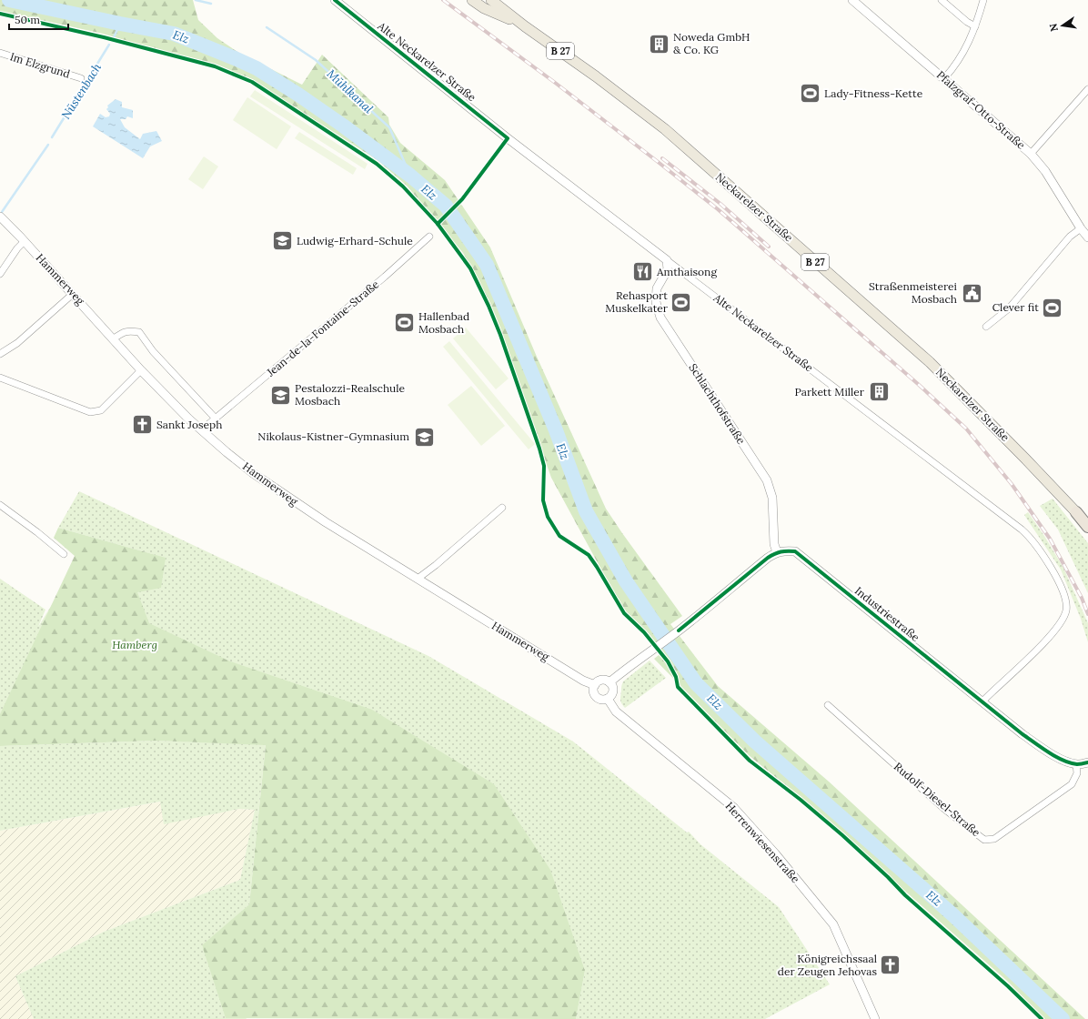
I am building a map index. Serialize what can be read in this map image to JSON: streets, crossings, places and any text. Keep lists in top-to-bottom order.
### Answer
{
  "streets": {
    "highway": ["B 27"],
    "main road": ["Neckarelzer Straße"],
    "street": [
      "Alte Neckarelzer Straße",
      "Im Elzgrund",
      "Pfalzgraf-Otto-Straße",
      "Hammerweg",
      "Jean-de-la-Fontaine-Straße",
      "Schlachthofstraße",
      "Industriestraße",
      "Rudolf-Diesel-Straße",
      "Herrenwiesenstraße"
    ]
  },
  "crossings": [
    ["B 27", "Neckarelzer Straße"],
    ["Alte Neckarelzer Straße", "Schlachthofstraße"],
    ["Alte Neckarelzer Straße", "Industriestraße"],
    ["Hammerweg", "Jean-de-la-Fontaine-Straße"],
    ["Hammerweg", "Herrenwiesenstraße"],
    ["Schlachthofstraße", "Industriestraße"],
    ["Industriestraße", "Rudolf-Diesel-Straße"]
  ],
  "water": ["Elz", "Nüstenbach", "Mühlkanal"],
  "parks": ["Hamberg"],
  "places": {
    "building": ["Noweda GmbH & Co. KG", "Parkett Miller"],
    "sports": [
      "Lady-Fitness-Kette",
      "Rehasport Muskelkater",
      "Clever fit",
      "Hallenbad Mosbach"
    ],
    "school or university": ["Ludwig-Erhard-Schule", "Pestalozzi-Realschule Mosbach", "Nikolaus-Kistner-Gymnasium"],
    "restaurant": ["Amthaisong"],
    "public building": ["Straßenmeisterei Mosbach"],
    "church": ["Sankt Joseph", "Königreichssaal der Zeugen Jehovas"]
  },
  "scale_bar": "50 m",
  "north": "left"
}
